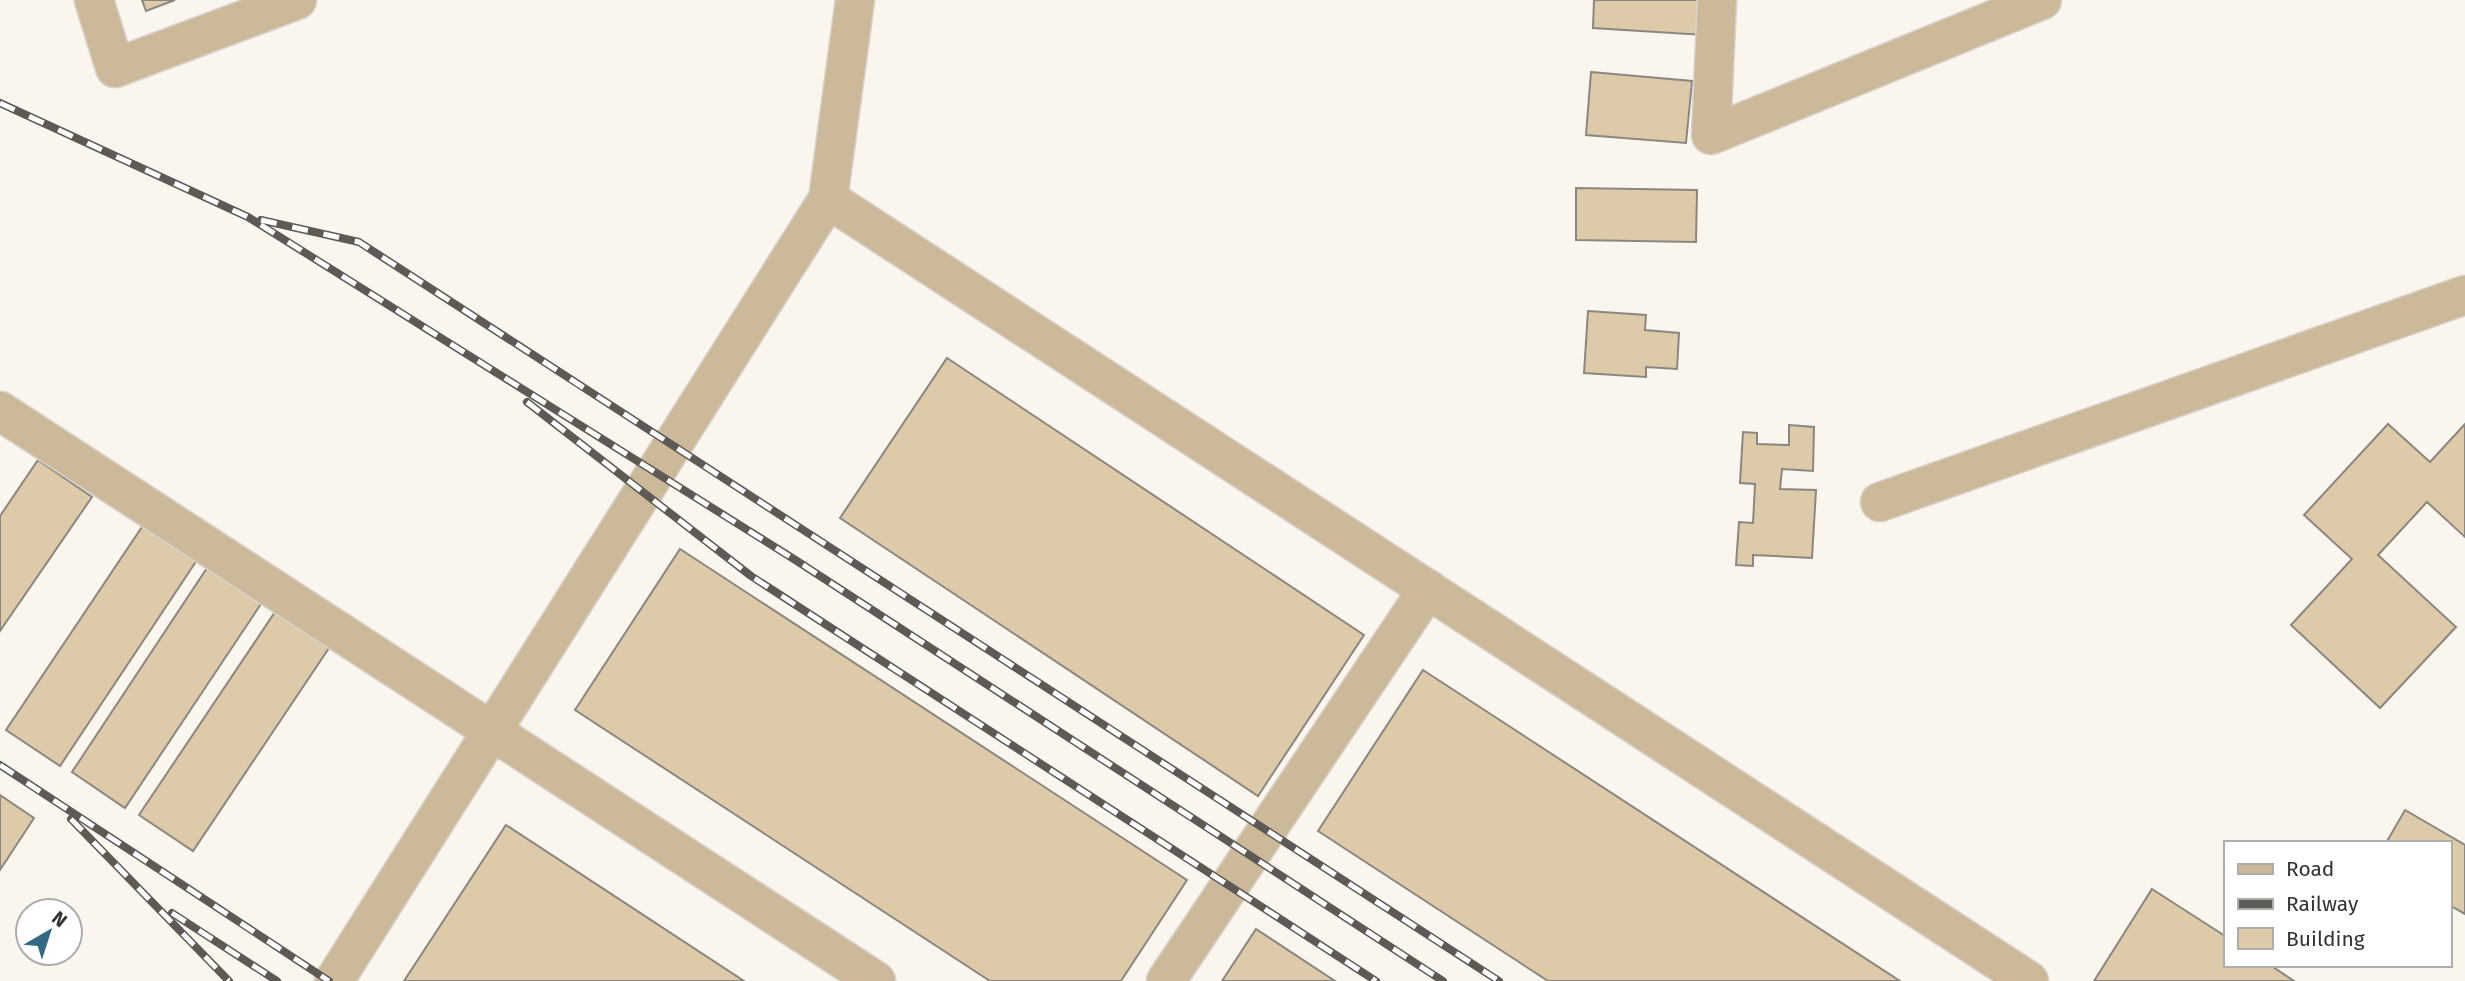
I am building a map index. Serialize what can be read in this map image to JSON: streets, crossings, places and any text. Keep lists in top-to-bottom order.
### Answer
{
  "legend": ["Road", "Railway", "Building"],
  "north": "top right"
}
